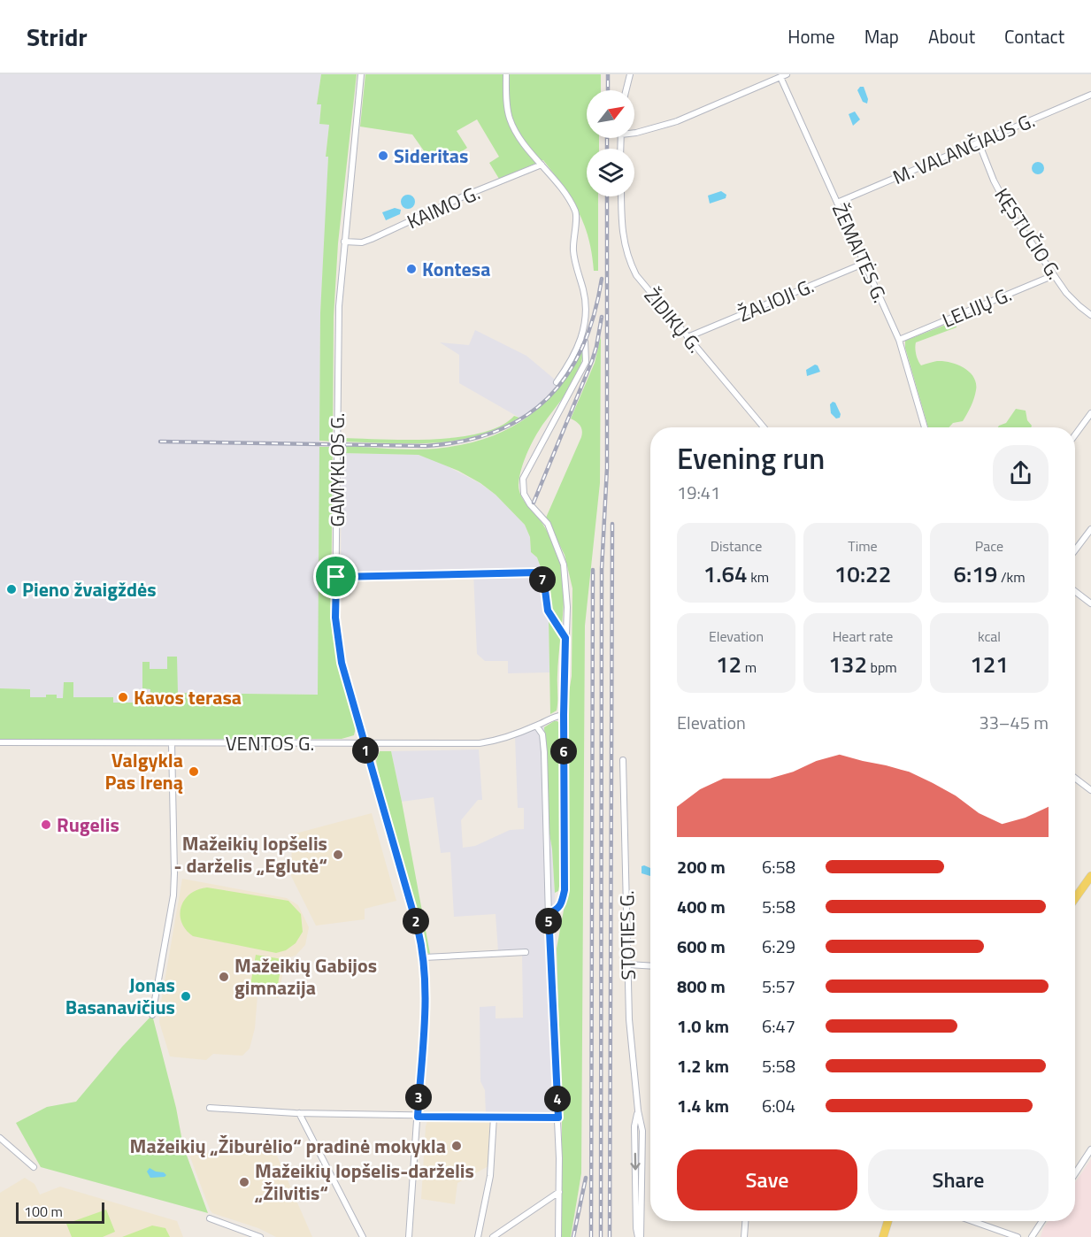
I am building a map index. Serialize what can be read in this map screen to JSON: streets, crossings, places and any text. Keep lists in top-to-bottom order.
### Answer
{
  "streets": {
    "street": [
      "M. VALANČIAUS G.",
      "KAIMO G.",
      "KĘSTUČIO G.",
      "ŽEMAITĖS G.",
      "ŽALIOJI G.",
      "LELIJŲ G.",
      "ŽIDIKŲ G.",
      "GAMYKLOS G.",
      "VENTOS G.",
      "STOTIES G."
    ]
  },
  "crossings": [
    ["M. VALANČIAUS G.", "KĘSTUČIO G."],
    ["M. VALANČIAUS G.", "ŽEMAITĖS G."],
    ["KAIMO G.", "GAMYKLOS G."],
    ["KĘSTUČIO G.", "LELIJŲ G."],
    ["ŽEMAITĖS G.", "ŽALIOJI G."],
    ["ŽEMAITĖS G.", "LELIJŲ G."],
    ["ŽALIOJI G.", "ŽIDIKŲ G."],
    ["GAMYKLOS G.", "VENTOS G."]
  ],
  "places": [
    "Sideritas",
    "Kontesa",
    "Pieno žvaigždės",
    "Kavos terasa",
    "Valgykla Pas Ireną",
    "Rugelis",
    "Mažeikių lopšelis - darželis „Eglutė“",
    "Mažeikių Gabijos gimnazija",
    "Jonas Basanavičius",
    "Mažeikių „Žiburėlio“ pradinė mokykla",
    "Mažeikių lopšelis-darželis „Žilvitis“"
  ],
  "scale_bar": "100 m",
  "north": "top right",
  "page": {
    "header": "Stridr",
    "nav": [
      "Home",
      "Map",
      "About",
      "Contact"
    ],
    "heading": ["Evening run", "19:41"],
    "stats": [
      ["Distance", "1.64 km"],
      ["Time", "10:22"],
      ["Pace", "6:19 /km"],
      ["Elevation", "12 m"],
      ["Heart rate", "132 bpm"],
      ["kcal", "121"]
    ],
    "pins": [
      "7",
      "1",
      "6",
      "2",
      "5",
      "3",
      "4"
    ],
    "chart": ["Elevation", "33–45 m"],
    "list": [
      {
        "name": "200 m",
        "note": "6:58"
      },
      {
        "name": "400 m",
        "note": "5:58"
      },
      {
        "name": "600 m",
        "note": "6:29"
      },
      {
        "name": "800 m",
        "note": "5:57"
      },
      {
        "name": "1.0 km",
        "note": "6:47"
      },
      {
        "name": "1.2 km",
        "note": "5:58"
      },
      {
        "name": "1.4 km",
        "note": "6:04"
      }
    ],
    "buttons": ["Save", "Share"],
    "scale": "100 m"
  }
}
